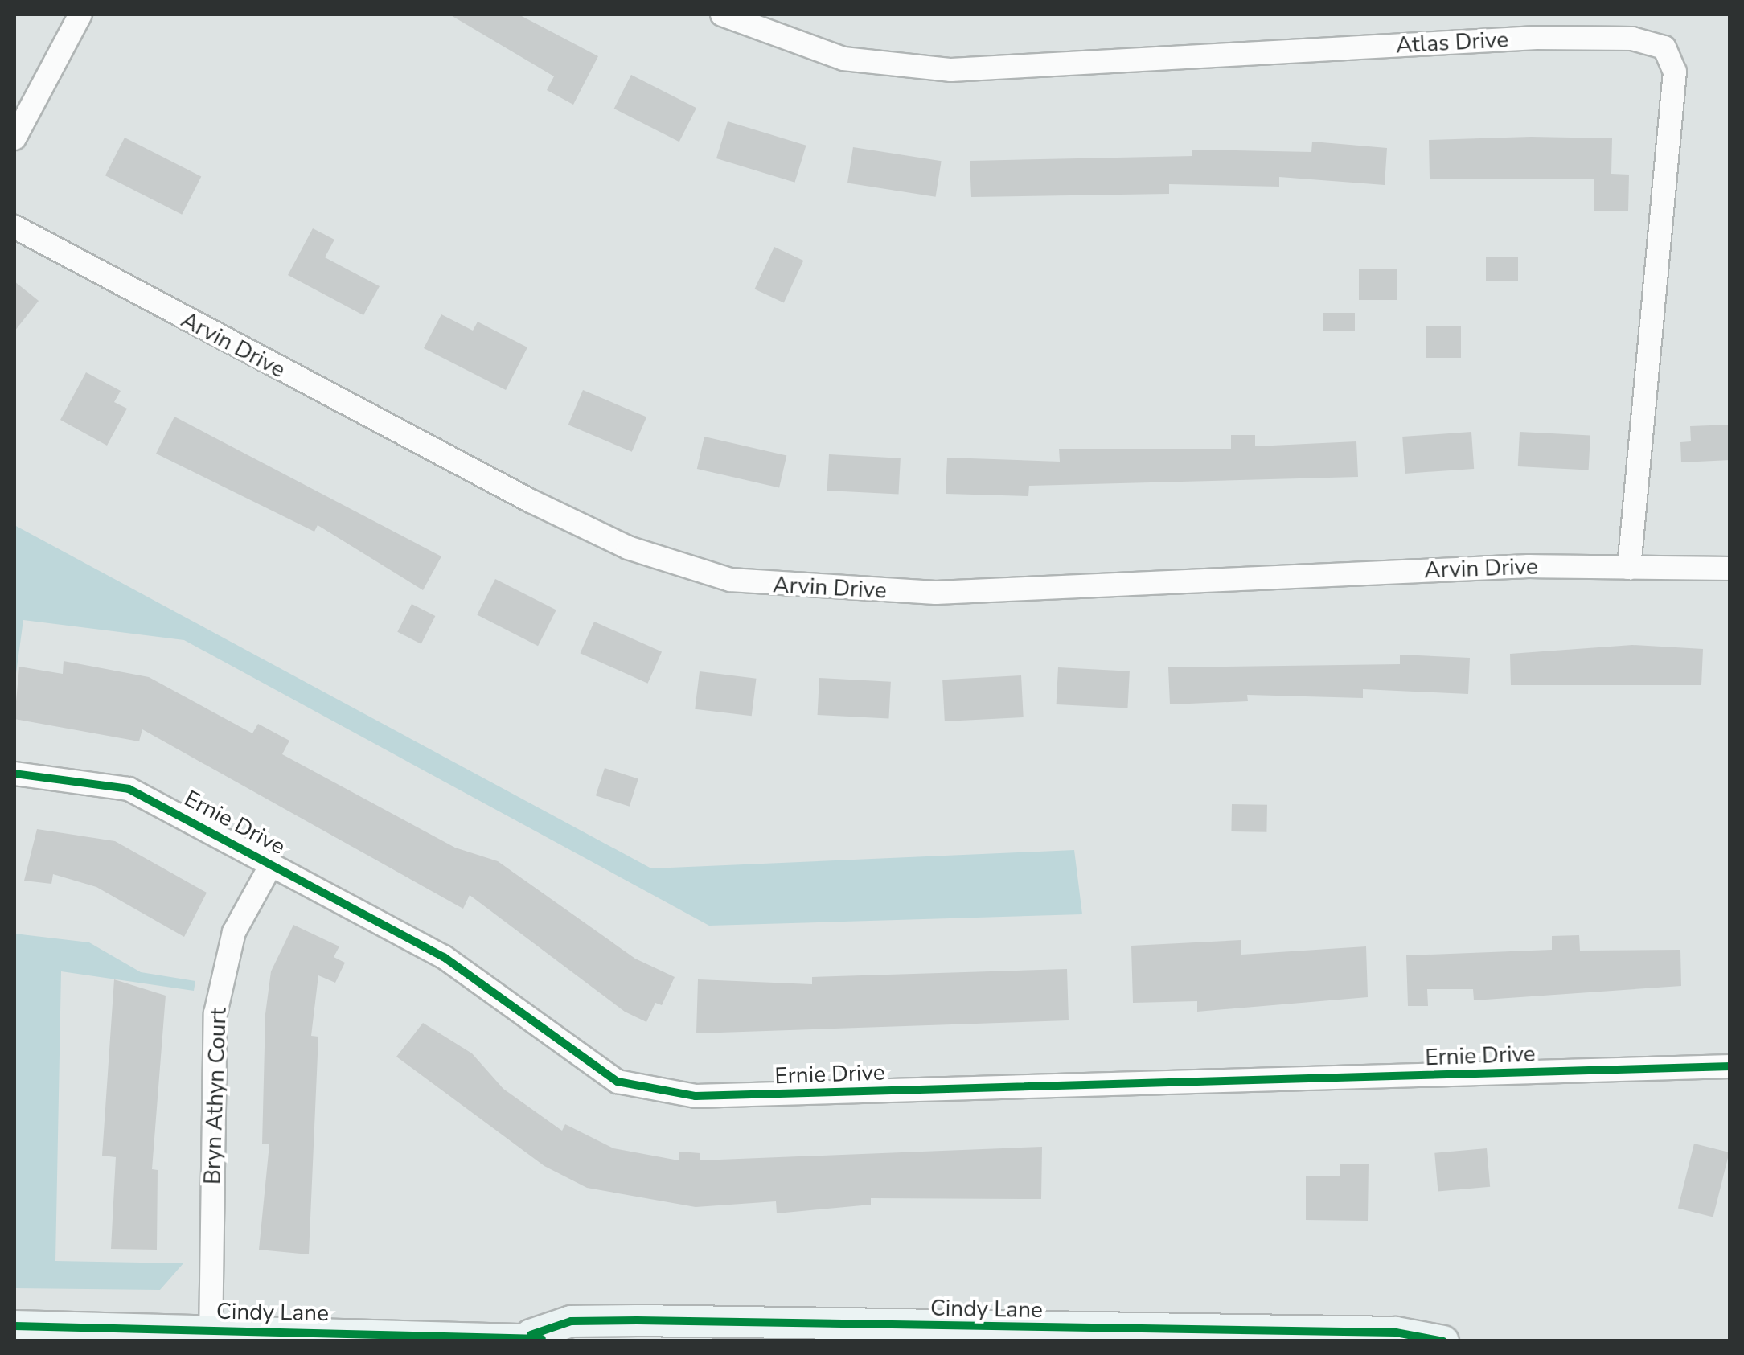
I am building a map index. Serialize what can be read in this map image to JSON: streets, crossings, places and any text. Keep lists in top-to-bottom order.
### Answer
{
  "streets": {
    "main road": ["Cindy Lane"],
    "street": [
      "Atlas Drive",
      "Arvin Drive",
      "Ernie Drive",
      "Bryn Athyn Court"
    ]
  },
  "crossings": [
    ["Atlas Drive", "Arvin Drive"],
    ["Ernie Drive", "Bryn Athyn Court"],
    ["Bryn Athyn Court", "Cindy Lane"]
  ]
}
